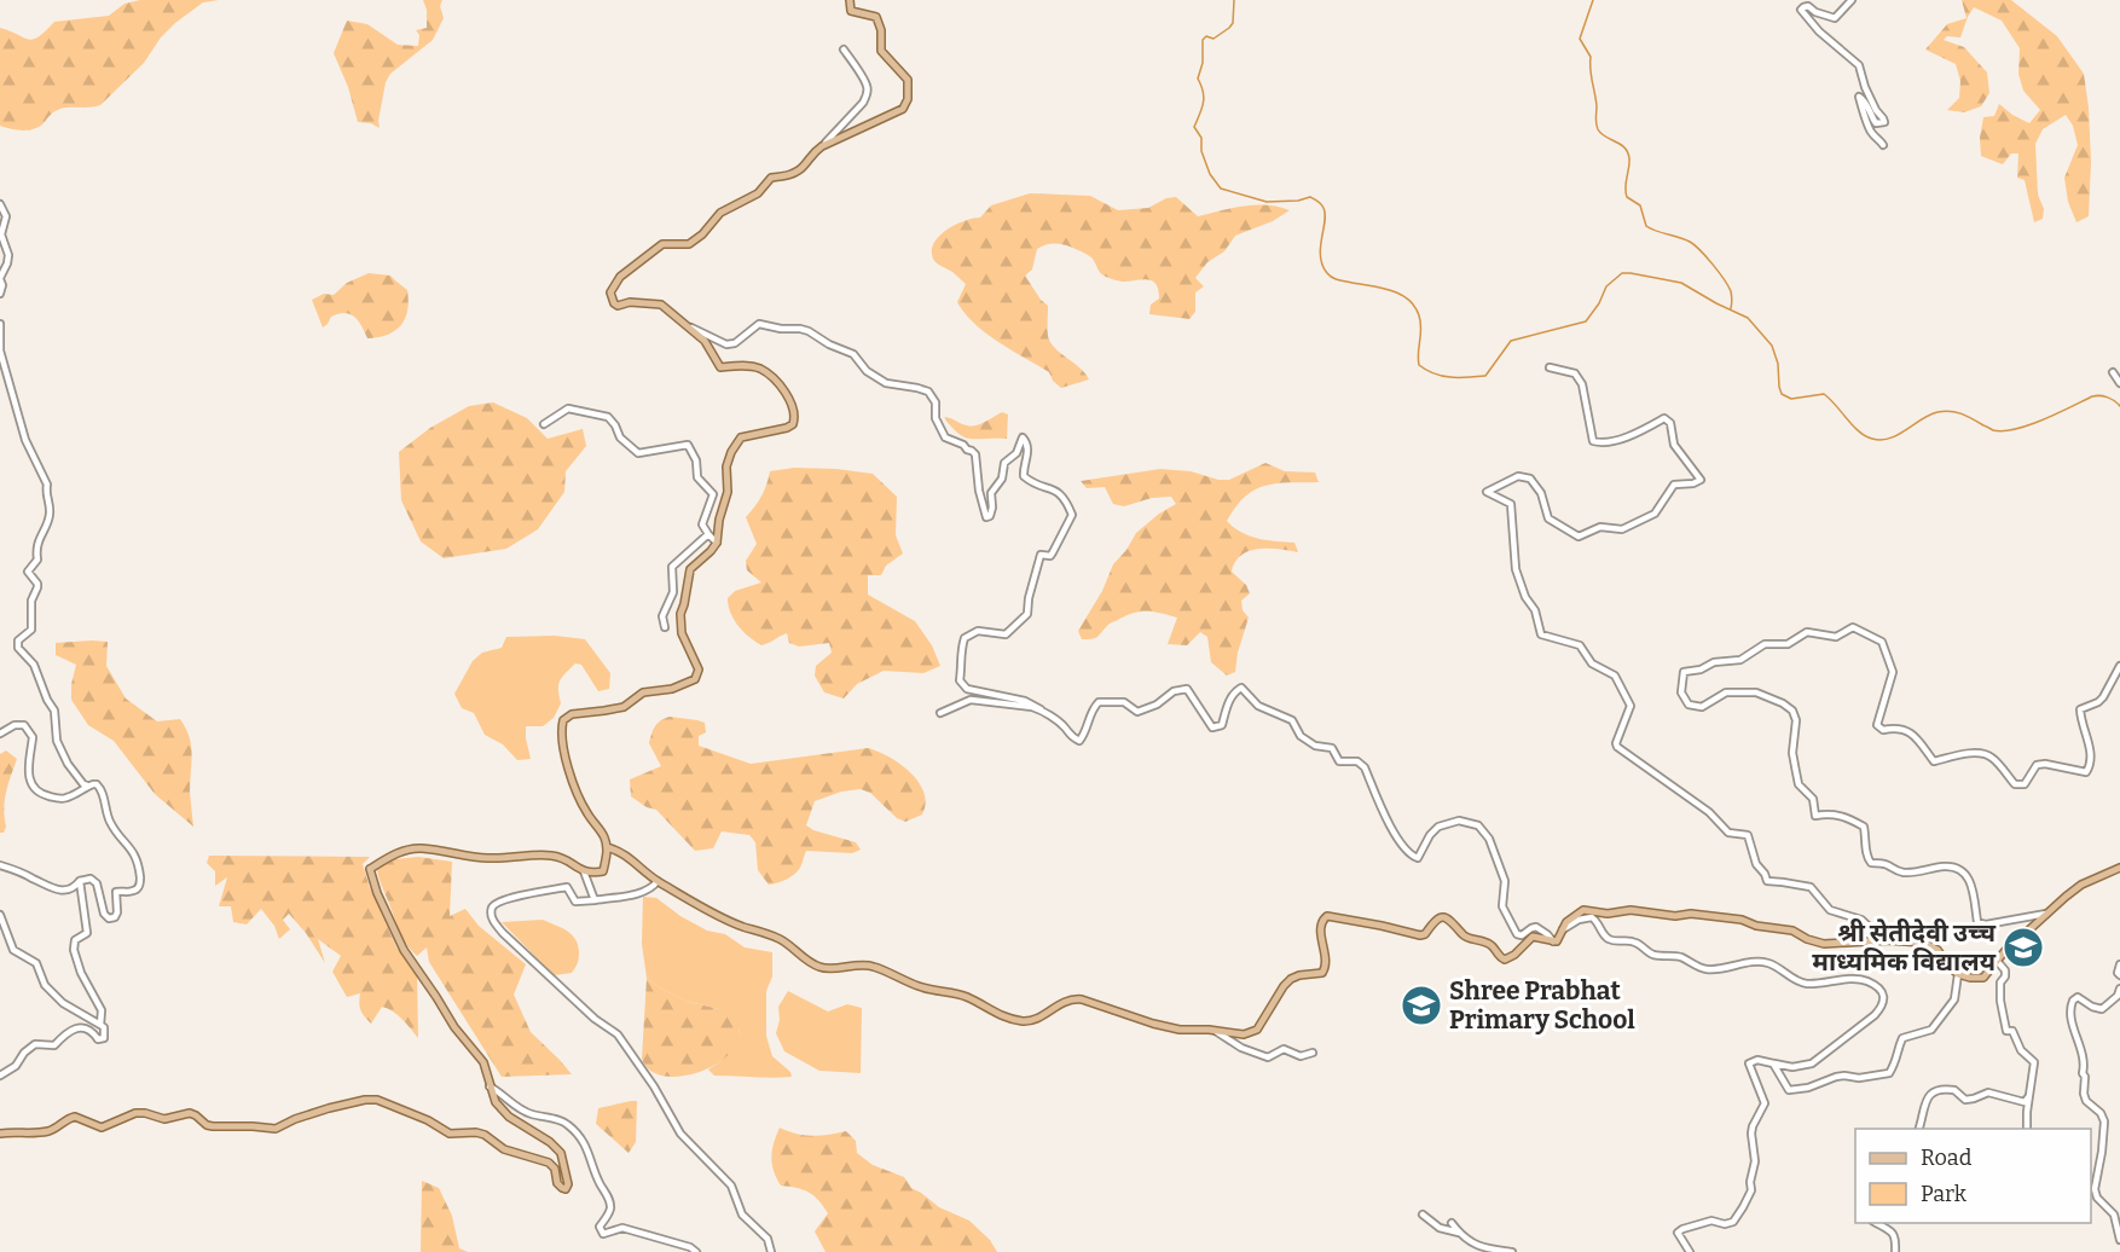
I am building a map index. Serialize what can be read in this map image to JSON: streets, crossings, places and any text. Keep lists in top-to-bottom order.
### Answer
{
  "places": {
    "school or university": ["श्री सेतीदेवी उच्च माध्यमिक विद्यालय", "Shree Prabhat Primary School"]
  },
  "legend": ["Road", "Park"]
}
